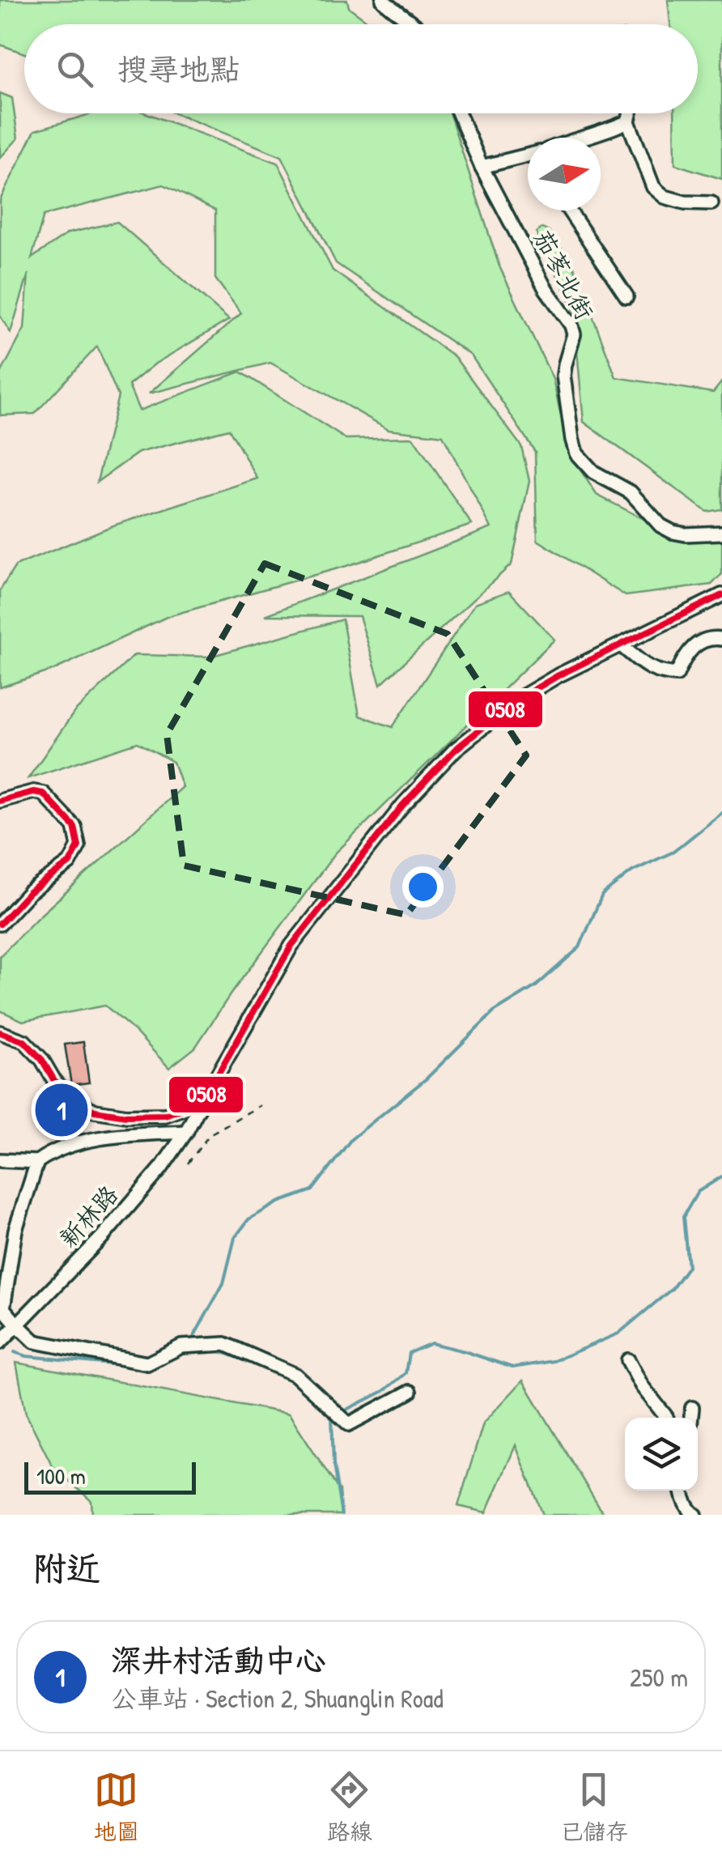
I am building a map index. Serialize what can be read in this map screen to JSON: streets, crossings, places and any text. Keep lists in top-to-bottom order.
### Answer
{
  "streets": {
    "street": ["茄苳北街", "新林路"]
  },
  "lines": ["transit line 0508"],
  "scale_bar": "100 m",
  "north": "right",
  "page": {
    "search": "搜尋地點",
    "pins": "1",
    "scale": "100 m",
    "heading": "附近",
    "list": [
      {
        "mark": "1",
        "name": "深井村活動中心",
        "note": "公車站 · Section 2, Shuanglin Road",
        "value": "250 m"
      }
    ],
    "nav": ["地圖", "路線", "已儲存"]
  }
}
